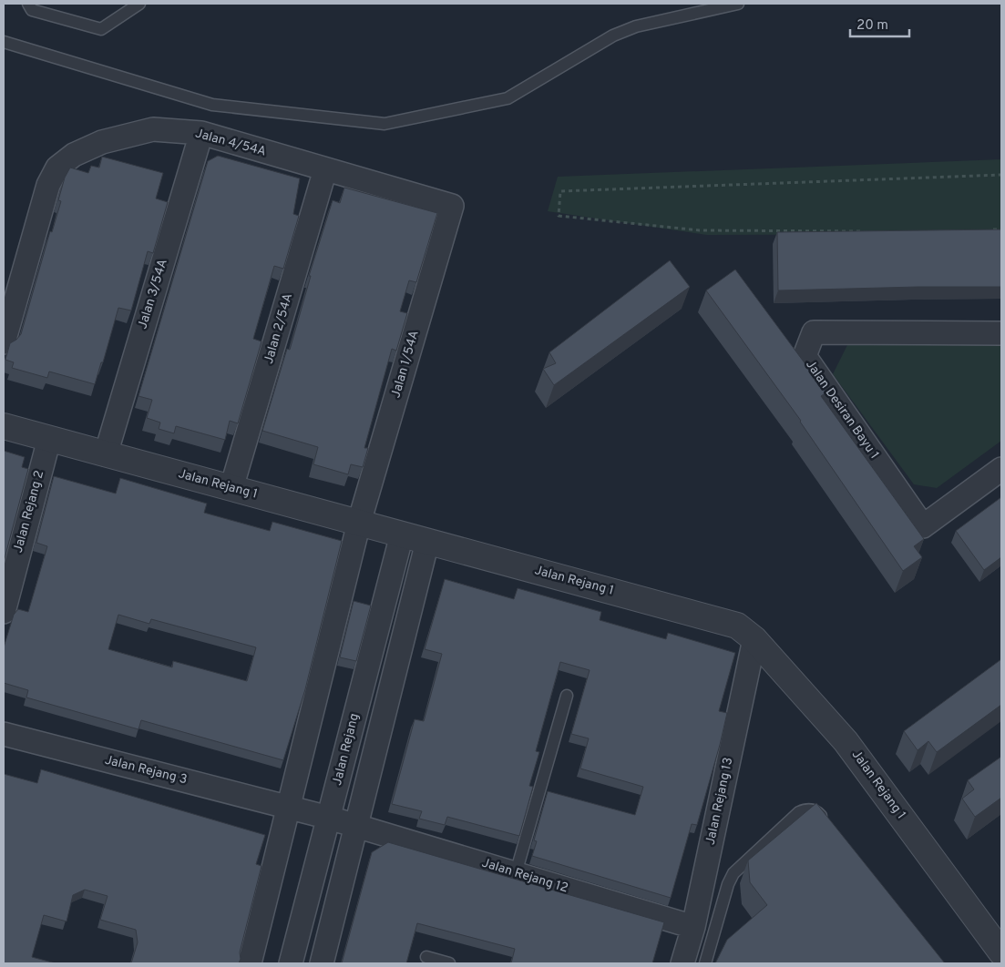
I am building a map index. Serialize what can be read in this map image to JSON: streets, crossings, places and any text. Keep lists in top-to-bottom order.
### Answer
{
  "streets": {
    "street": [
      "Jalan 4/54A",
      "Jalan 3/54A",
      "Jalan 2/54A",
      "Jalan 1/54A",
      "Jalan Desiran Bayu 1",
      "Jalan Rejang 1",
      "Jalan Rejang 2",
      "Jalan Rejang",
      "Jalan Rejang 3",
      "Jalan Rejang 13",
      "Jalan Rejang 12"
    ]
  },
  "crossings": [
    ["Jalan 4/54A", "Jalan 3/54A"],
    ["Jalan 4/54A", "Jalan 2/54A"],
    ["Jalan 4/54A", "Jalan 1/54A"],
    ["Jalan 3/54A", "Jalan Rejang 1"],
    ["Jalan 2/54A", "Jalan Rejang 1"],
    ["Jalan 1/54A", "Jalan Rejang 1"],
    ["Jalan 1/54A", "Jalan Rejang 3"],
    ["Jalan Rejang 1", "Jalan Rejang 2"],
    ["Jalan Rejang 1", "Jalan Rejang"],
    ["Jalan Rejang 1", "Jalan Rejang 13"],
    ["Jalan Rejang", "Jalan Rejang 3"],
    ["Jalan Rejang", "Jalan Rejang 12"],
    ["Jalan Rejang 3", "Jalan Rejang 12"],
    ["Jalan Rejang 13", "Jalan Rejang 12"]
  ],
  "scale_bar": "20 m"
}
